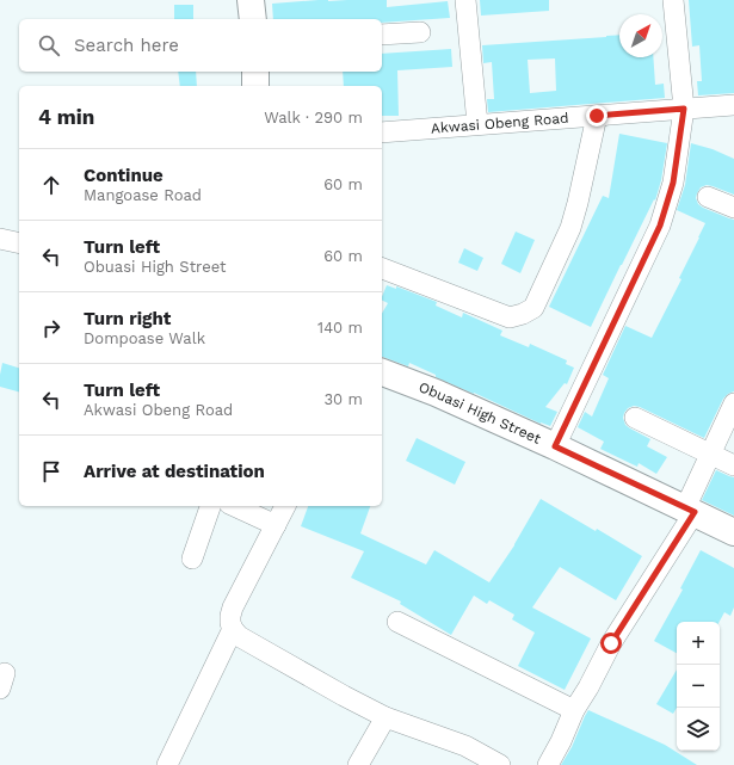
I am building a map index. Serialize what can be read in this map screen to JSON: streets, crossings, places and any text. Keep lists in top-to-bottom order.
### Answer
{
  "streets": {
    "main road": ["Obuasi High Street"],
    "street": ["Akwasi Obeng Road"]
  },
  "north": "top right",
  "page": {
    "search": "Search here",
    "heading": ["4 min", "Walk · 290 m"],
    "list": [
      ["Continue", "Mangoase Road", "60 m"],
      ["Turn left", "Obuasi High Street", "60 m"],
      ["Turn right", "Dompoase Walk", "140 m"],
      ["Turn left", "Akwasi Obeng Road", "30 m"],
      "Arrive at destination"
    ],
    "map_buttons": ["+", "−"]
  }
}
